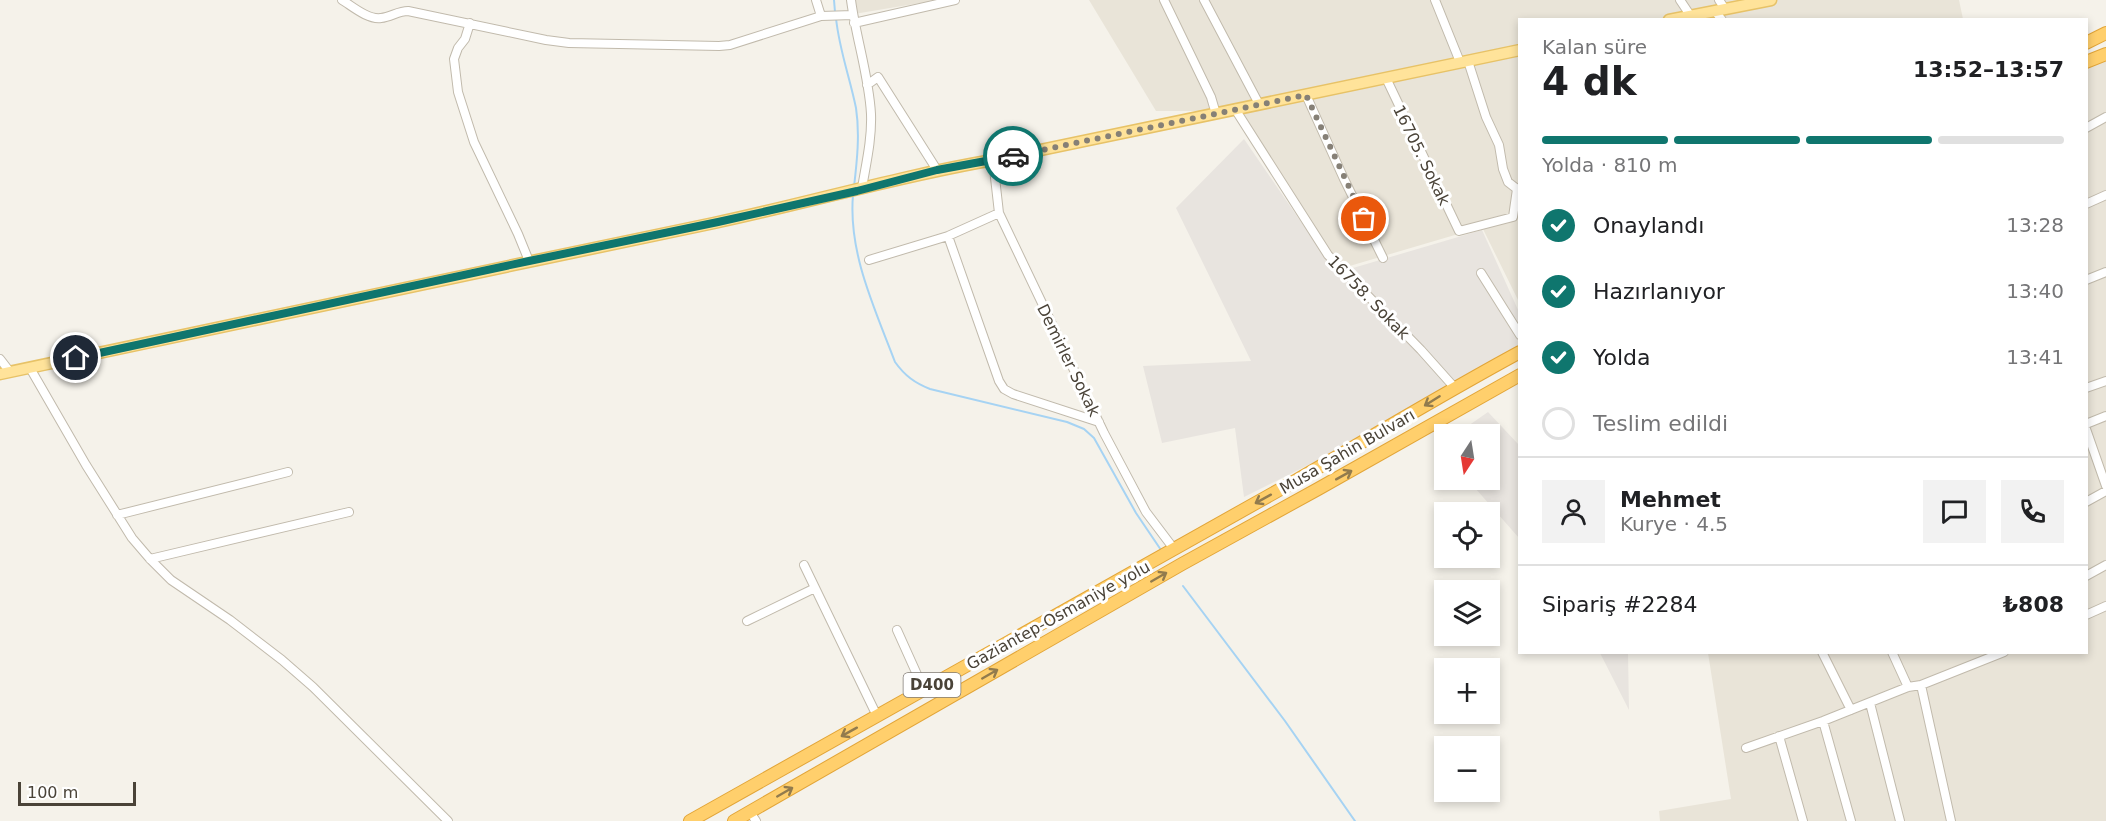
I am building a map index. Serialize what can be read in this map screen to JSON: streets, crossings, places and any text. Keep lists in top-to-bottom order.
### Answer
{
  "streets": {
    "highway": ["Musa Şahin Bulvarı", "Gaziantep-Osmaniye yolu", "D400"],
    "street": ["16705. Sokak", "16758. Sokak", "Demirler Sokak"]
  },
  "crossings": [
    ["16758. Sokak", "Musa Şahin Bulvarı"],
    ["Demirler Sokak", "Musa Şahin Bulvarı"],
    ["Demirler Sokak", "Gaziantep-Osmaniye yolu"],
    ["Musa Şahin Bulvarı", "Gaziantep-Osmaniye yolu"]
  ],
  "scale_bar": "100 m",
  "north": "bottom",
  "page": {
    "heading": ["4 dk", "Kalan süre", "13:52–13:57"],
    "panel": [
      "Mehmet",
      "Kurye · 4.5",
      "Sipariş #2284",
      "₺808"
    ],
    "bar": "Yolda · 810 m",
    "list": [
      ["Onaylandı", "13:28"],
      ["Hazırlanıyor", "13:40"],
      ["Yolda", "13:41"],
      "Teslim edildi"
    ],
    "map_buttons": ["+", "−"],
    "scale": "100 m"
  }
}
